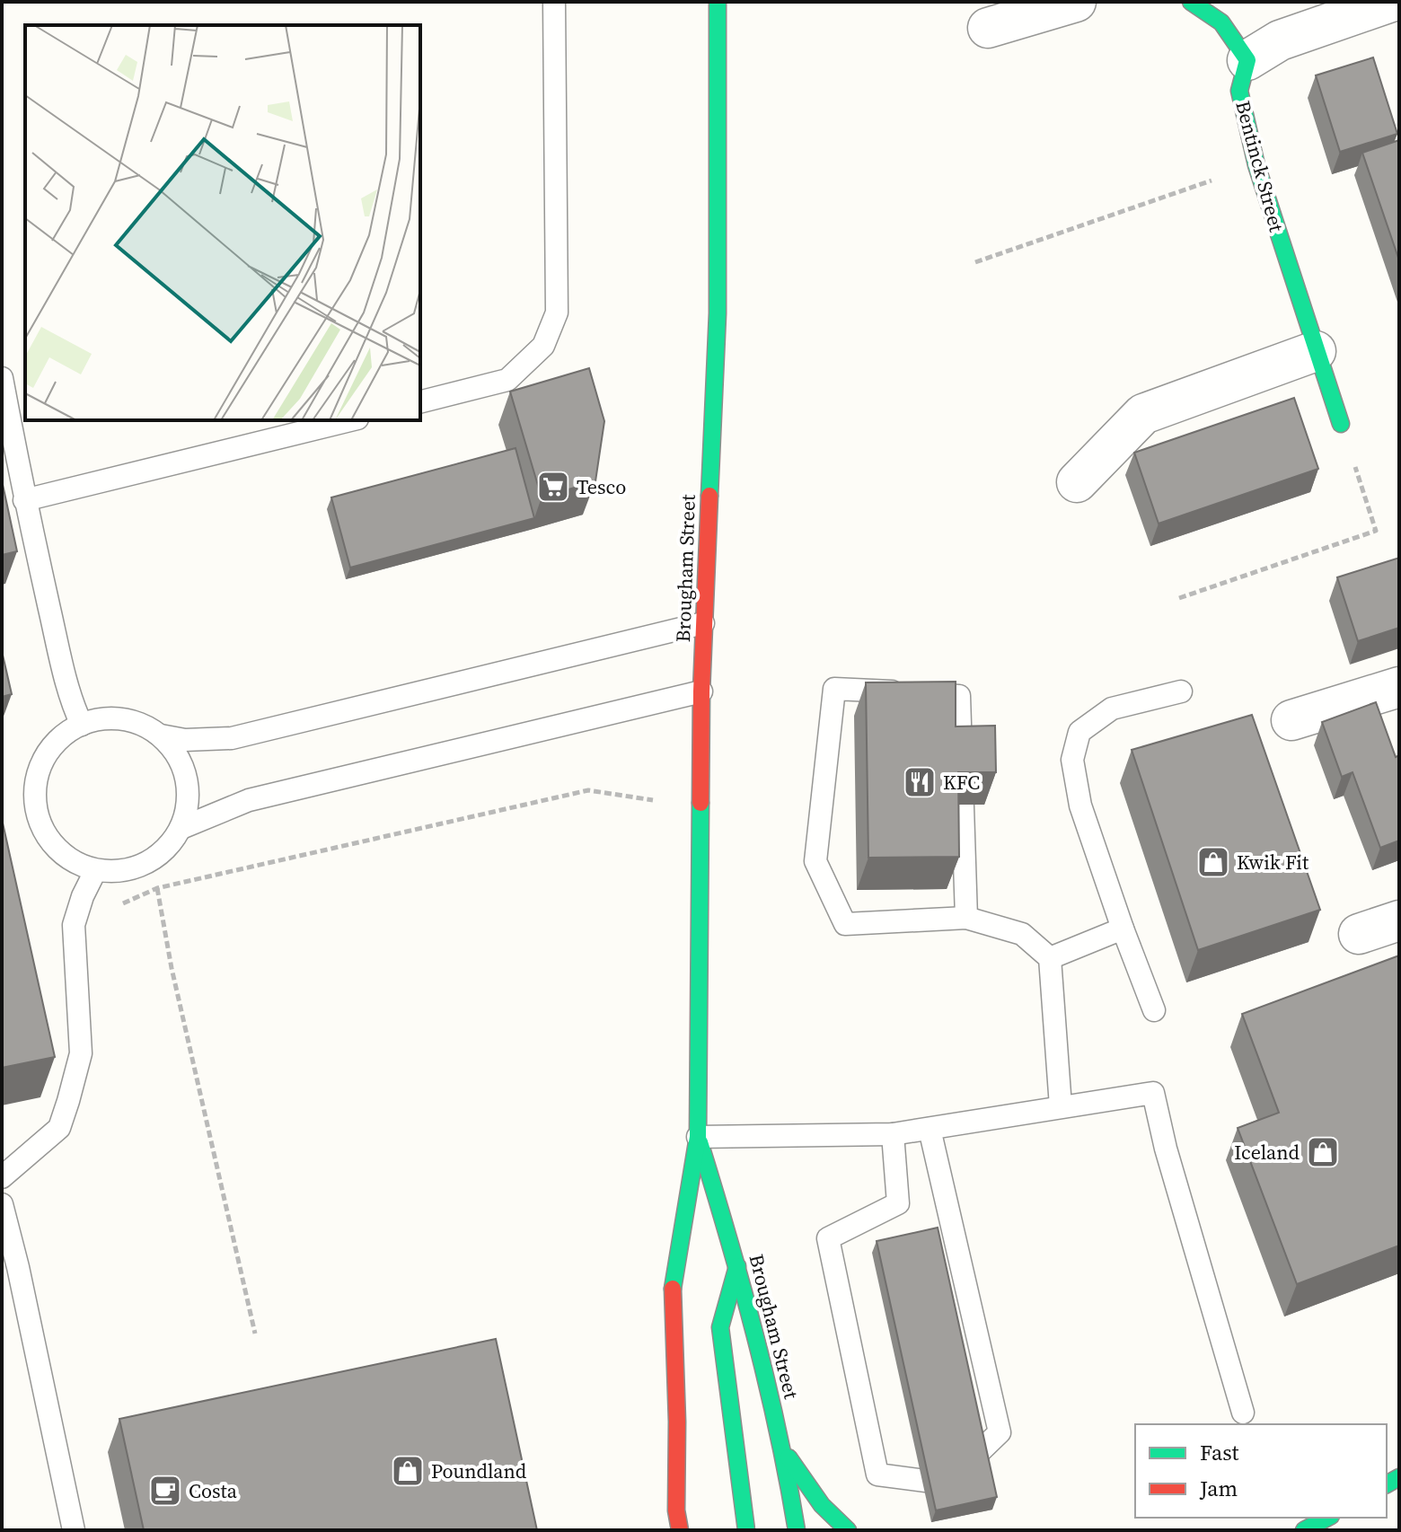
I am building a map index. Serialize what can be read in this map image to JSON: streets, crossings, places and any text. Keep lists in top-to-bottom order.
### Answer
{
  "streets": {
    "street": ["Bentinck Street", "Brougham Street"]
  },
  "places": {
    "supermarket": ["Tesco"],
    "restaurant": ["KFC"],
    "shop": ["Kwik Fit", "Iceland", "Poundland"],
    "cafe": ["Costa"]
  },
  "legend": ["Fast", "Jam"]
}
